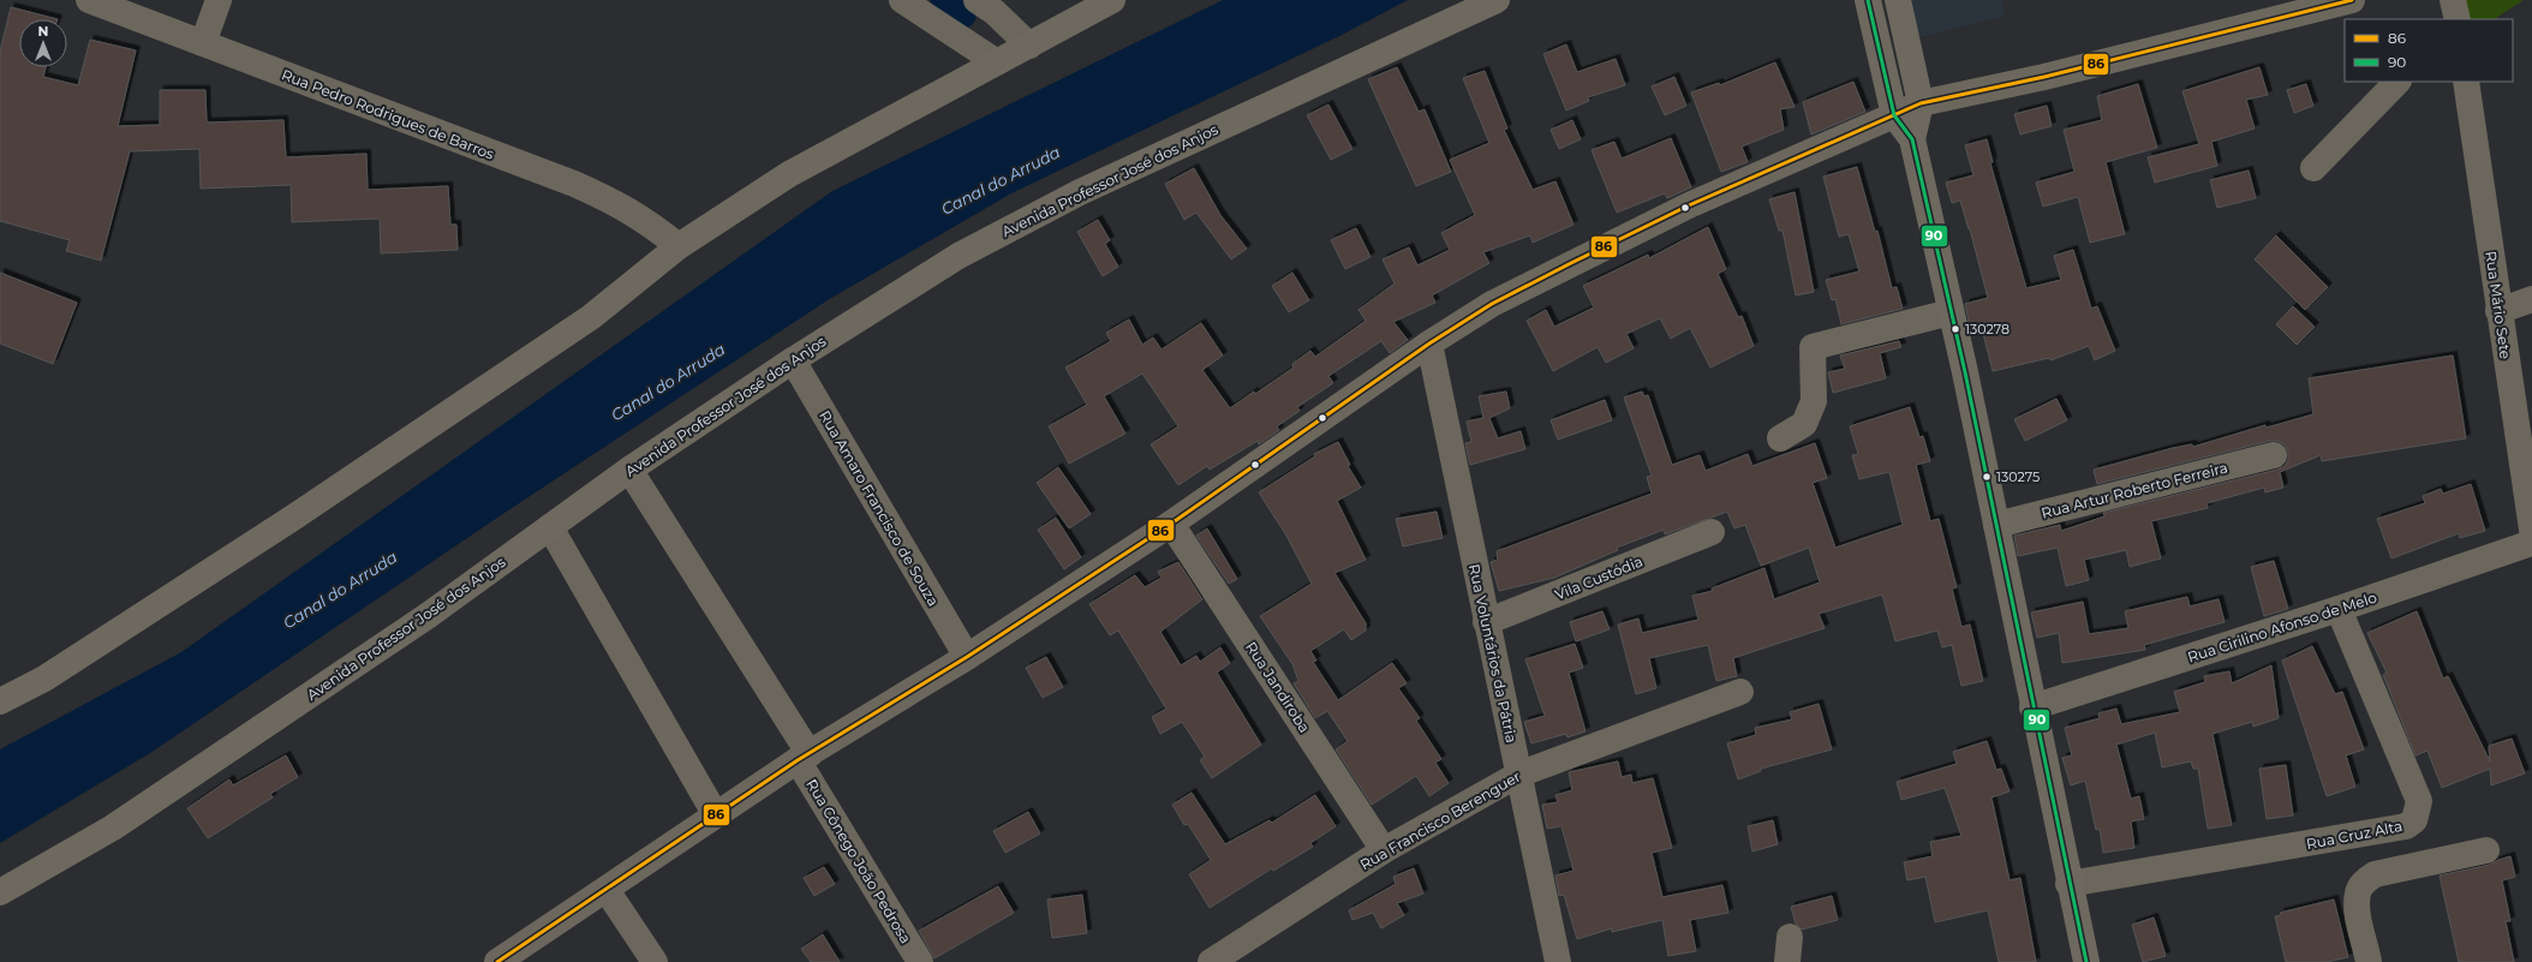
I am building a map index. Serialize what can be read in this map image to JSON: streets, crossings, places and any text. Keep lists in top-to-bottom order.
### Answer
{
  "streets": {
    "main road": ["Avenida Professor José dos Anjos"],
    "street": [
      "Rua Pedro Rodrigues de Barros",
      "Rua Mário Sete",
      "Rua Artur Roberto Ferreira",
      "Rua Amaro Francisco de Souza",
      "Vila Custódia",
      "Rua Cirilino Afonso de Melo",
      "Rua Voluntários da Pátria",
      "Rua Jandiroba",
      "Rua Francisco Berenguer",
      "Rua Cruz Alta",
      "Rua Cônego João Pedrosa"
    ]
  },
  "crossings": [
    ["Avenida Professor José dos Anjos", "Rua Amaro Francisco de Souza"],
    ["Avenida Professor José dos Anjos", "Rua Cônego João Pedrosa"],
    ["Vila Custódia", "Rua Voluntários da Pátria"],
    ["Rua Cirilino Afonso de Melo", "Rua Cruz Alta"],
    ["Rua Voluntários da Pátria", "Rua Francisco Berenguer"],
    ["Rua Jandiroba", "Rua Francisco Berenguer"]
  ],
  "water": ["Canal do Arruda"],
  "places": ["130278", "130275"],
  "lines": ["transit line 86", "transit line 90"],
  "legend": ["86", "90"],
  "north": "top"
}
